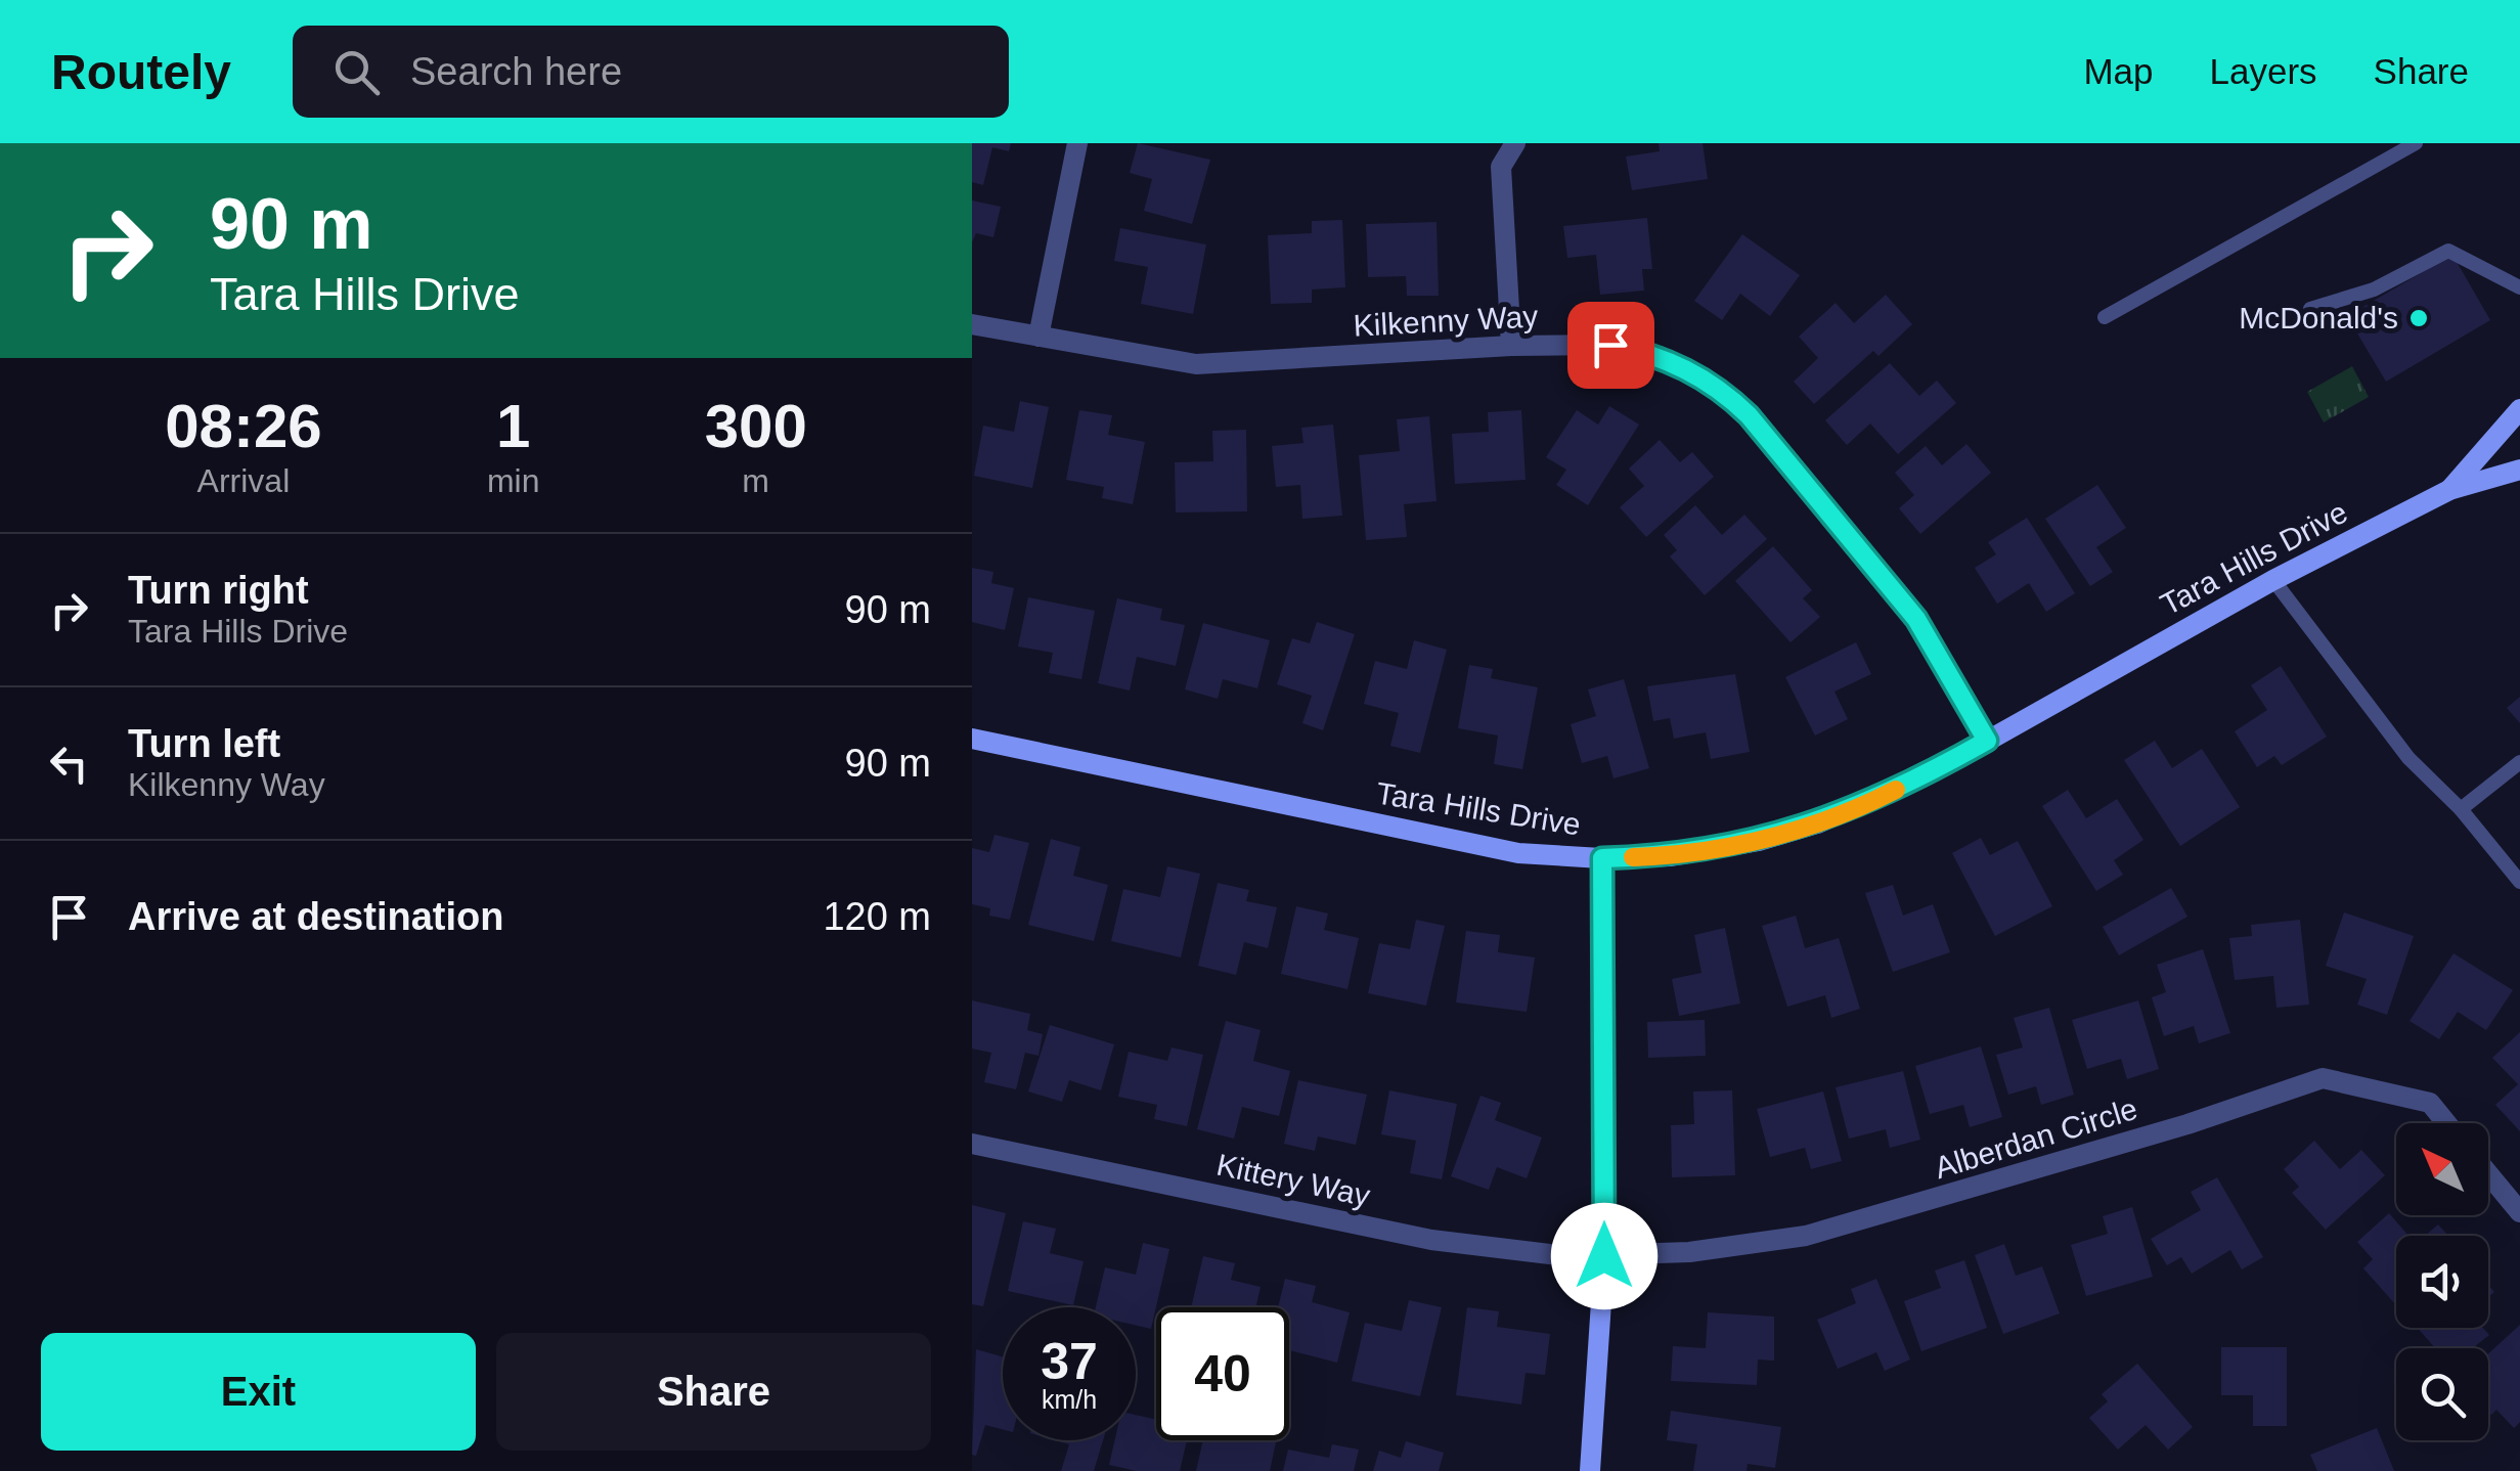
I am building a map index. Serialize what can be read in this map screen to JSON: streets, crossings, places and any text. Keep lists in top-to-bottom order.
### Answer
{
  "streets": {
    "street": [
      "Kilkenny Way",
      "Tara Hills Drive",
      "Alberdan Circle",
      "Kittery Way"
    ]
  },
  "crossings": [
    ["Kilkenny Way", "Tara Hills Drive"],
    ["Alberdan Circle", "Kittery Way"]
  ],
  "places": ["McDonald's"],
  "north": "top left",
  "page": {
    "header": "Routely",
    "search": "Search here",
    "nav": ["Map", "Layers", "Share"],
    "turn": ["90 m", "Tara Hills Drive"],
    "eta": [
      "08:26",
      "Arrival",
      "1",
      "min",
      "300",
      "m"
    ],
    "list": [
      {
        "name": "Turn right",
        "note": "Tara Hills Drive",
        "value": "90 m"
      },
      {
        "name": "Turn left",
        "note": "Kilkenny Way",
        "value": "90 m"
      },
      {
        "name": "Arrive at destination",
        "value": "120 m"
      }
    ],
    "speed": "37 km/h",
    "limit": "40",
    "buttons": ["Exit", "Share"]
  }
}
